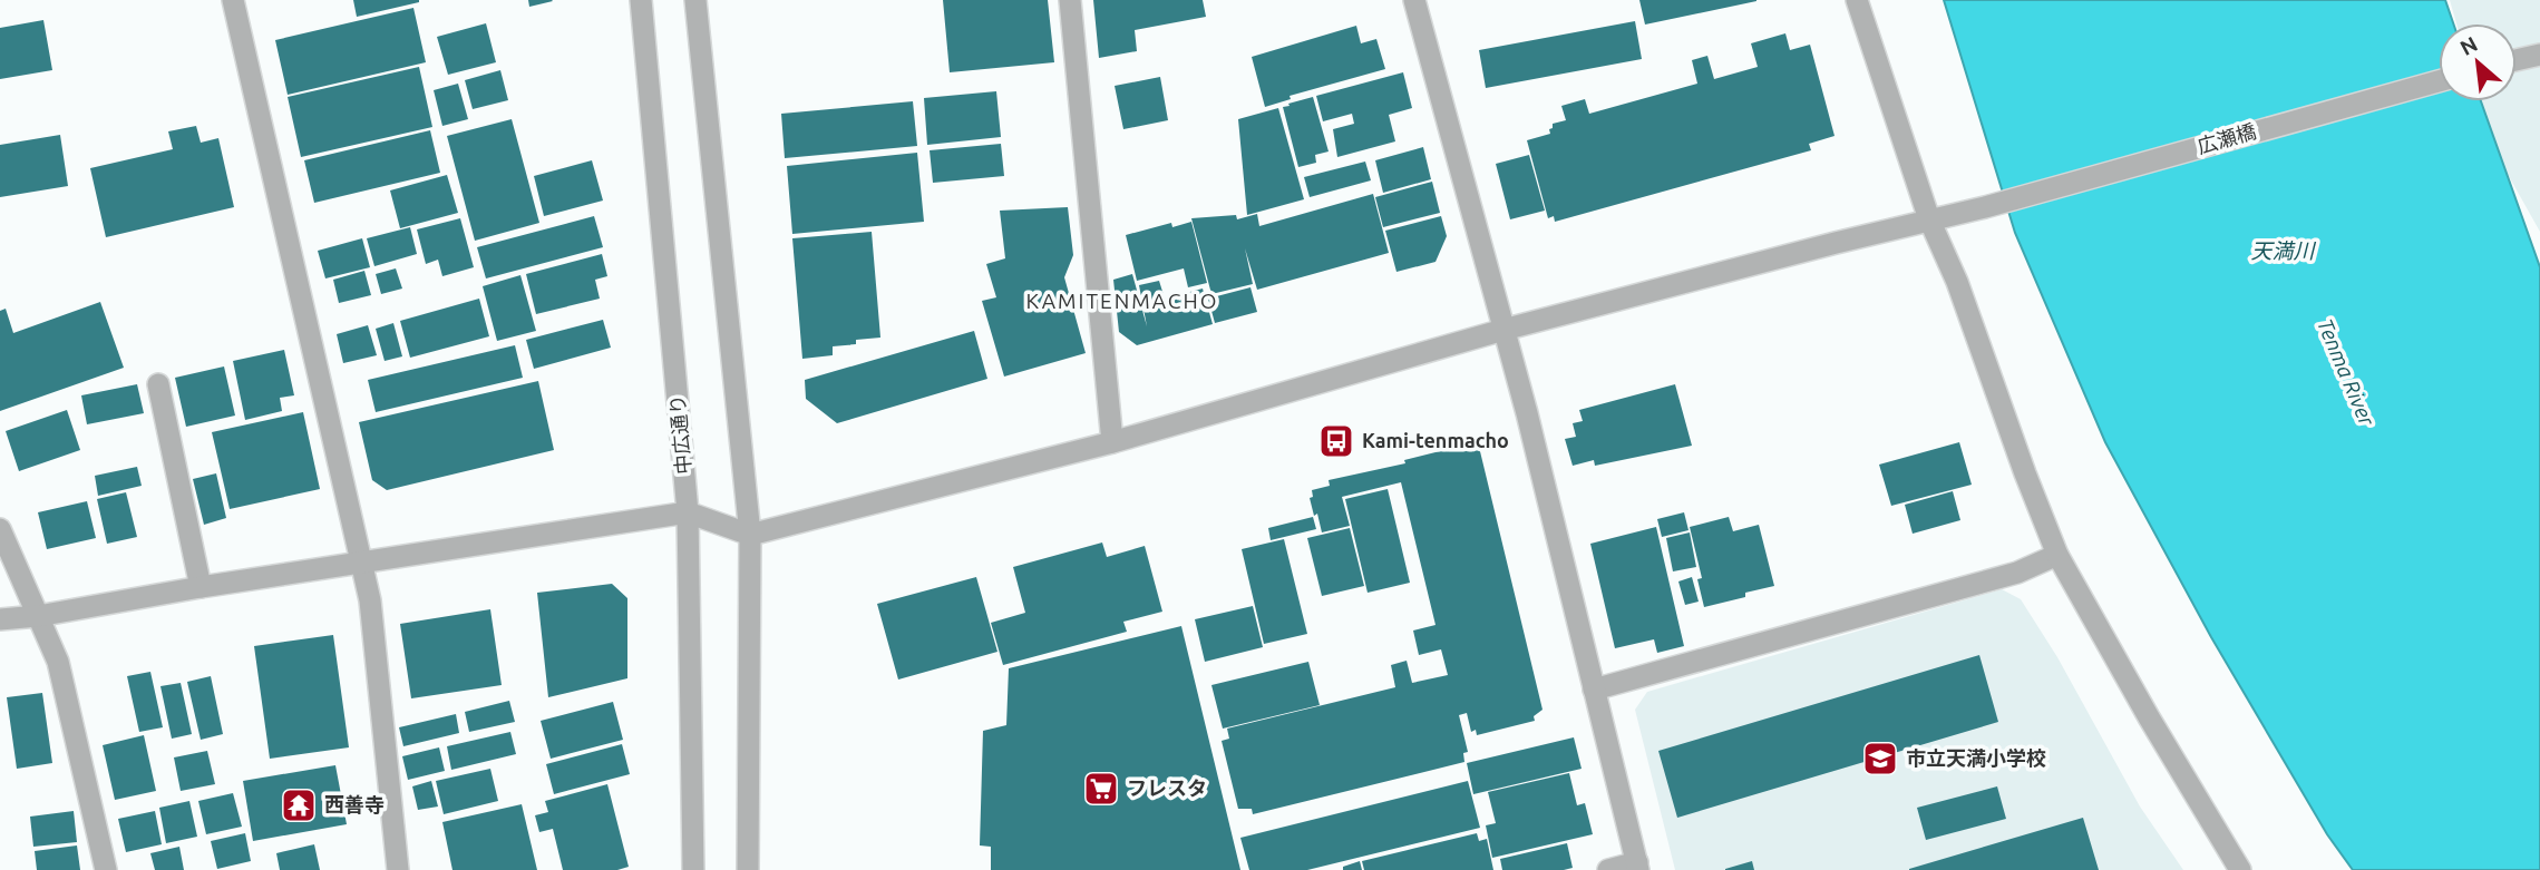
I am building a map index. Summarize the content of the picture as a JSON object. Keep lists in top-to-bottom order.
{
  "streets": {
    "street": ["広瀬橋", "中広通り"]
  },
  "districts": ["KAMITENMACHO"],
  "water": ["天満川", "Tenma River"],
  "places": {
    "bus stop": ["Kami-tenmacho"],
    "school or university": ["市立天満小学校"],
    "supermarket": ["フレスタ"],
    "temple": ["西善寺"]
  },
  "north": "top left"
}
